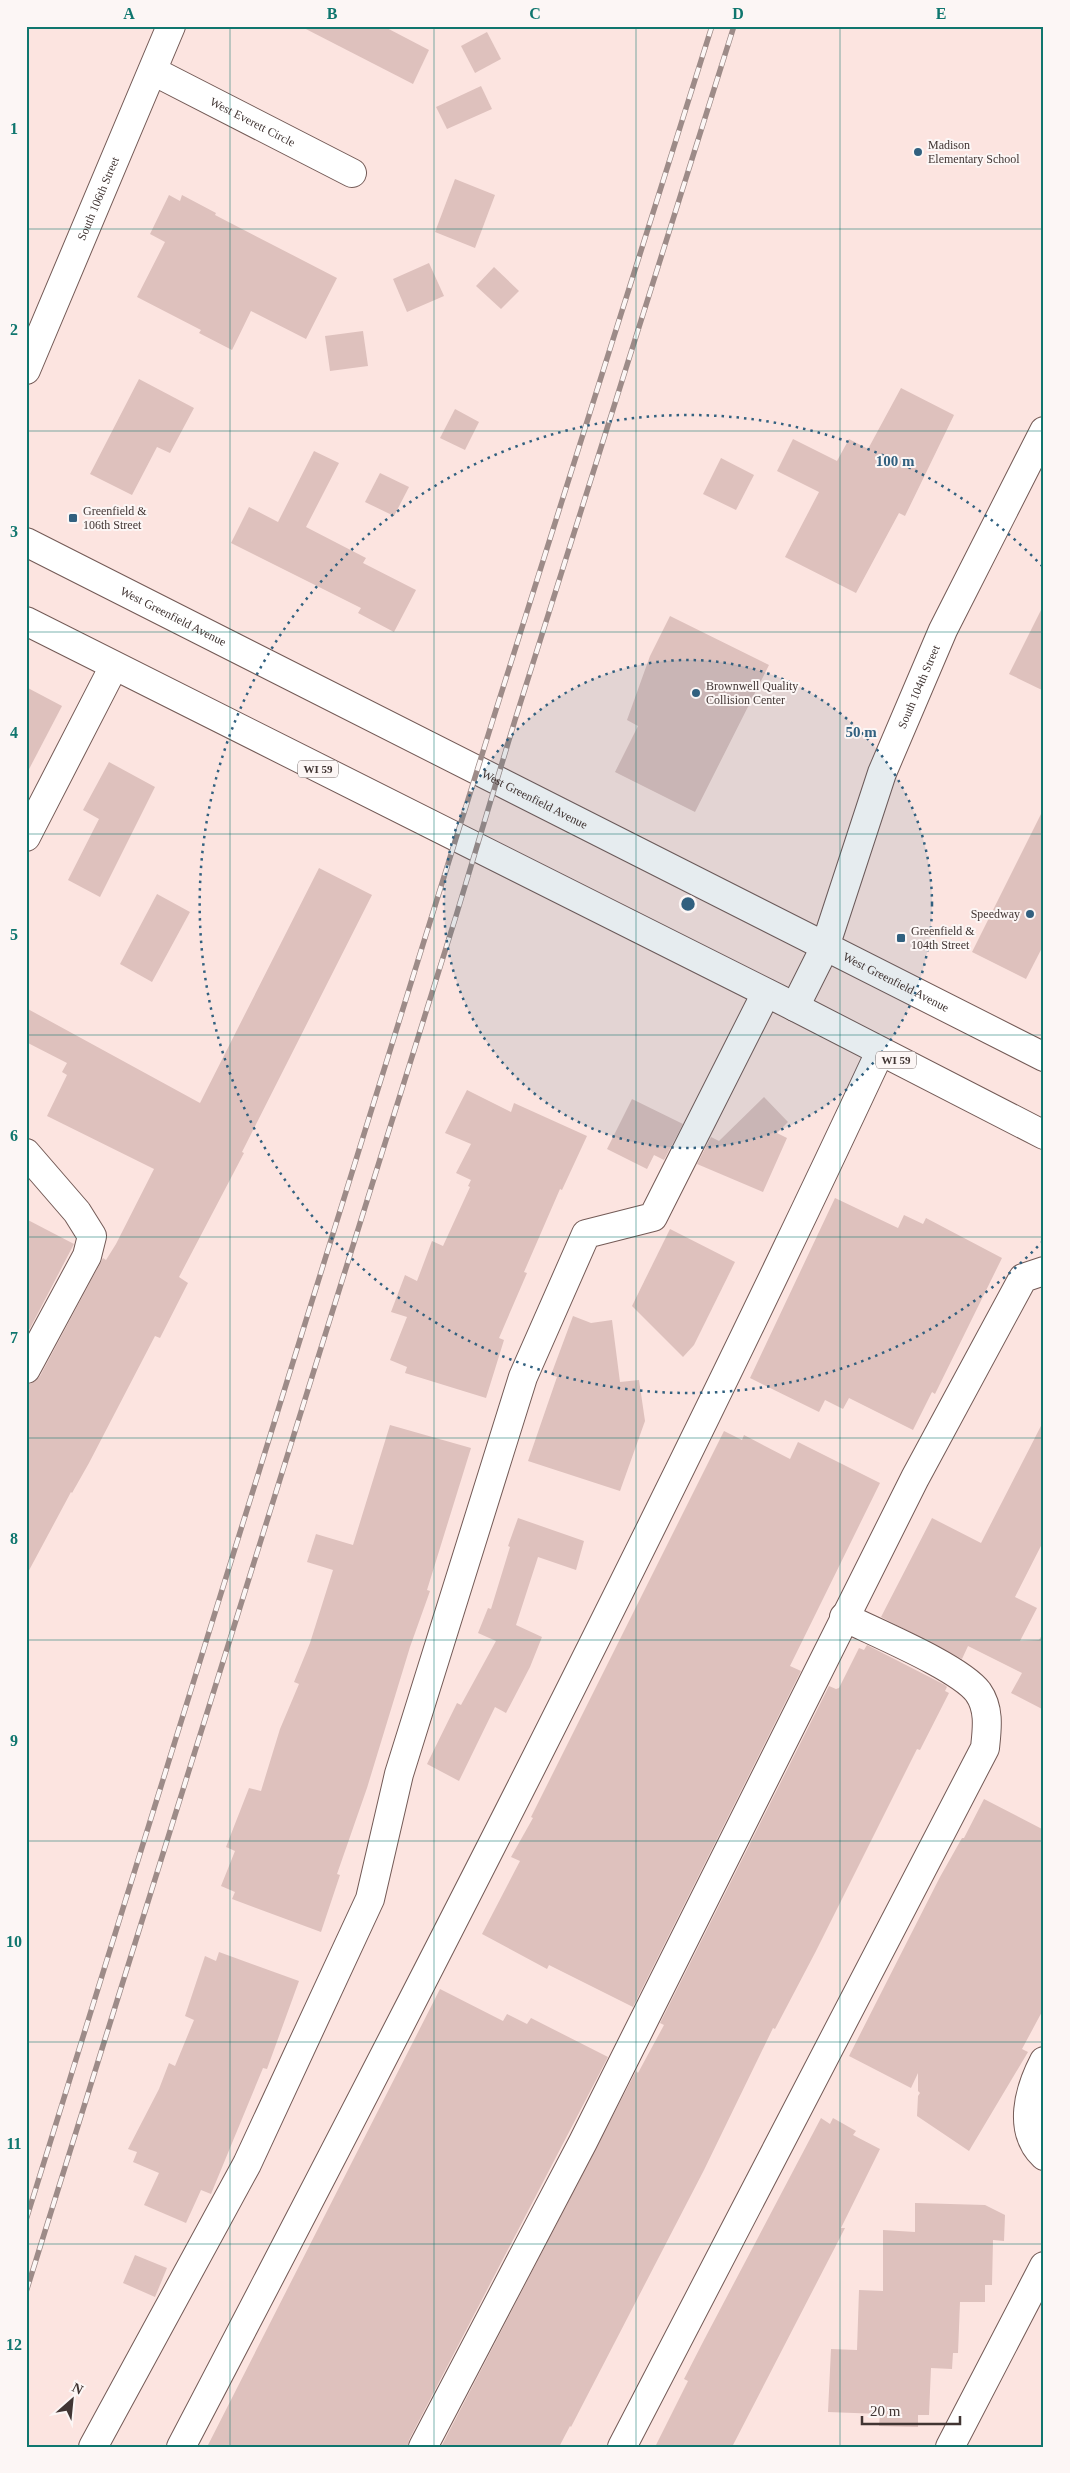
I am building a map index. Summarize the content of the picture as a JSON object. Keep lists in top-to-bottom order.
{
  "streets": {
    "street": [
      "West Everett Circle",
      "South 106th Street",
      "West Greenfield Avenue",
      "South 104th Street",
      "WI 59"
    ]
  },
  "crossings": [
    ["West Everett Circle", "South 106th Street"],
    ["West Greenfield Avenue", "South 104th Street"],
    ["South 104th Street", "WI 59"]
  ],
  "places": {
    "other": ["Madison Elementary School", "Brownwell Quality Collision Center", "Speedway"],
    "transit": ["Greenfield & 106th Street", "Greenfield & 104th Street"]
  },
  "scale_bar": "20 m",
  "north": "top right",
  "grid": {
    "columns": [
      "A",
      "B",
      "C",
      "D",
      "E"
    ],
    "rows": [
      "1",
      "2",
      "3",
      "4",
      "5",
      "6",
      "7",
      "8",
      "9",
      "10",
      "11",
      "12"
    ]
  },
  "rings": ["100 m", "50 m"]
}
